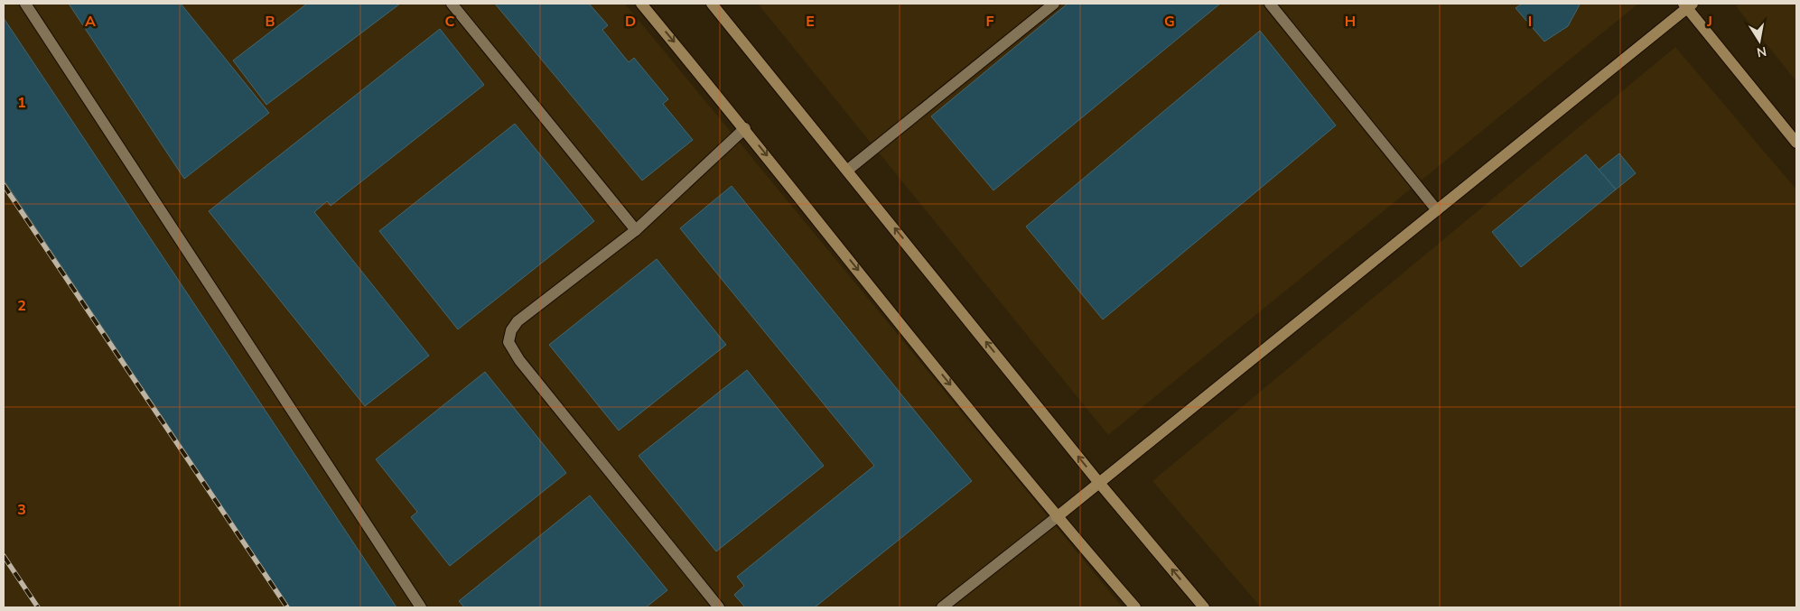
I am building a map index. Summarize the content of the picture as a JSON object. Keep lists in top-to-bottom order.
{
  "north": "bottom",
  "grid": {
    "columns": [
      "A",
      "B",
      "C",
      "D",
      "E",
      "F",
      "G",
      "H",
      "I",
      "J"
    ],
    "rows": ["1", "2", "3"]
  }
}
